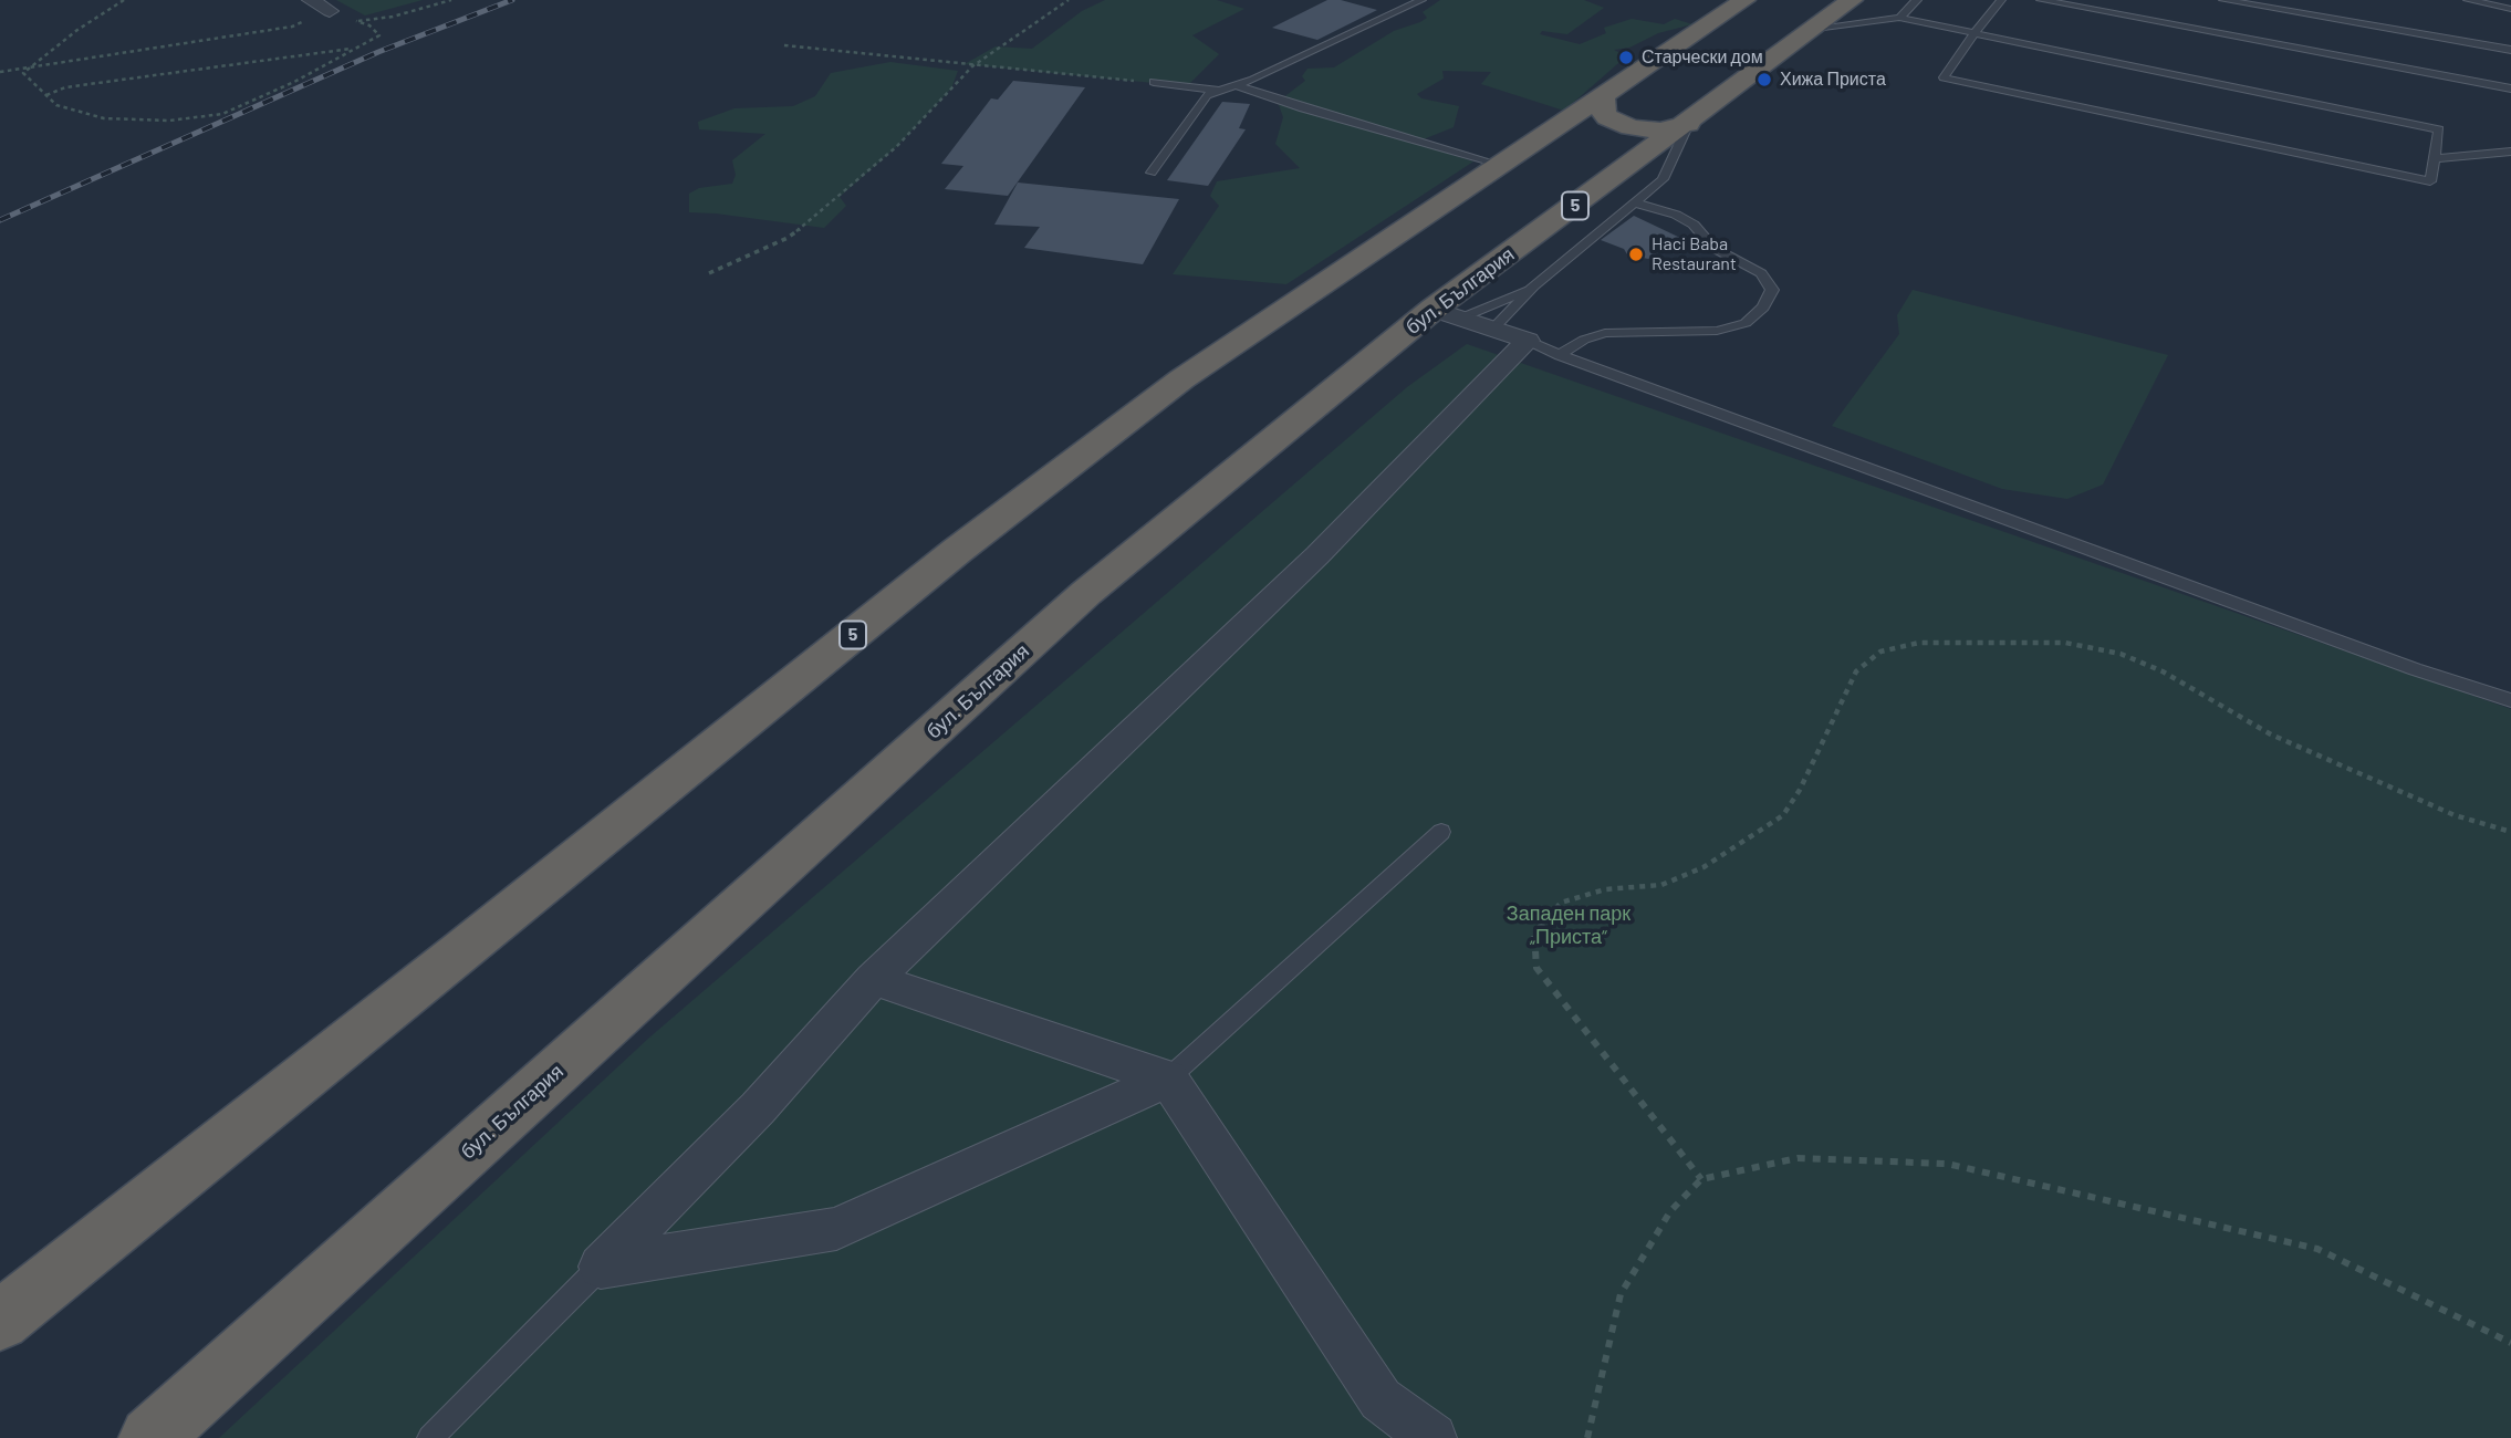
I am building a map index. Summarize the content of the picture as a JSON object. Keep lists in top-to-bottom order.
{
  "streets": {
    "highway": ["5", "бул. България"]
  },
  "parks": ["Западен парк „Приста“"],
  "places": ["Старчески дом", "Хижа Приста", "Haci Baba Restaurant"]
}
